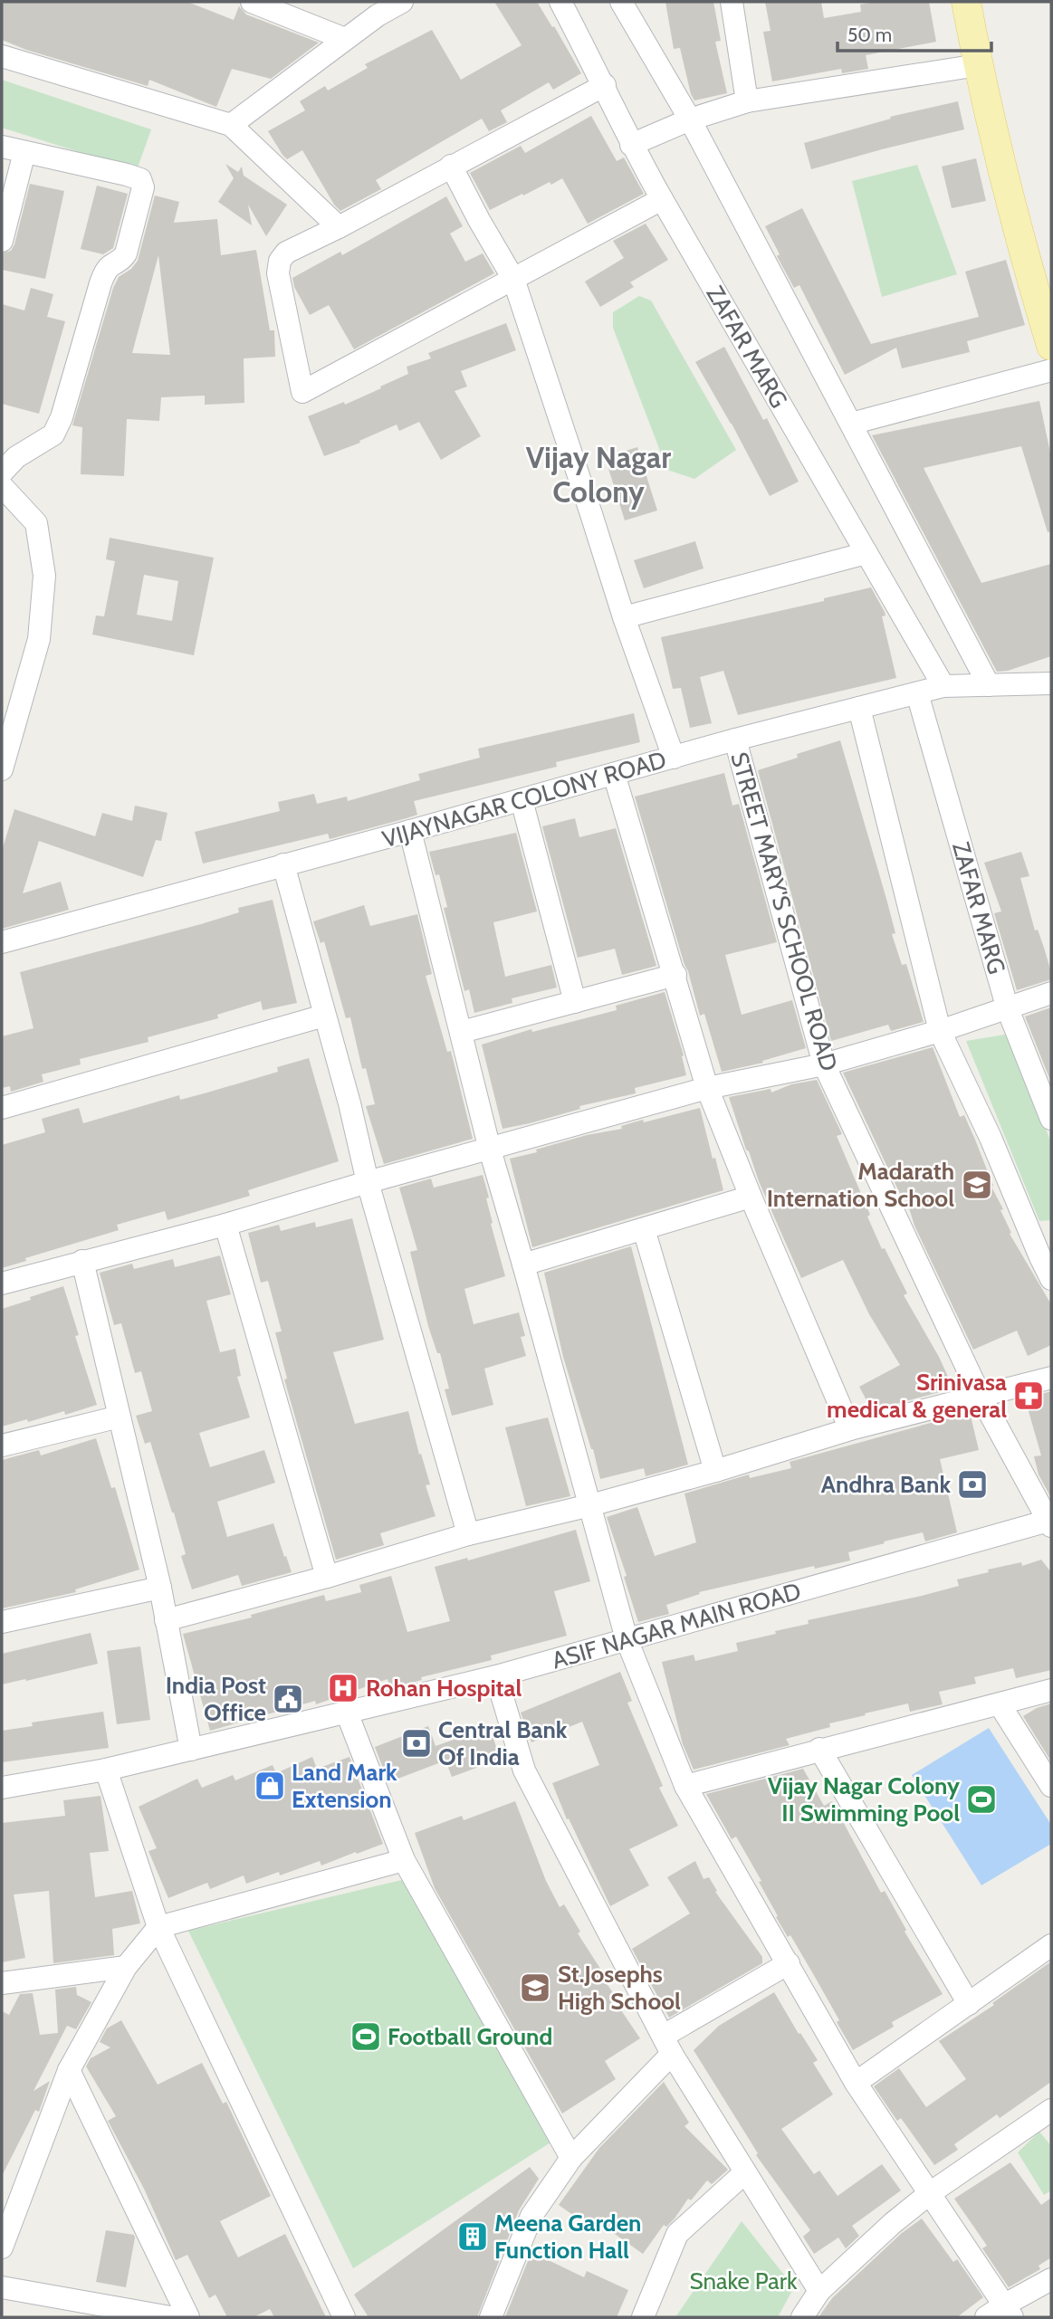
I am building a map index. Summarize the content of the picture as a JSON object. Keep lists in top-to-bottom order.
{
  "streets": {
    "street": [
      "ZAFAR MARG",
      "VIJAYNAGAR COLONY ROAD",
      "STREET MARY'S SCHOOL ROAD",
      "ASIF NAGAR MAIN ROAD"
    ]
  },
  "crossings": [
    ["ZAFAR MARG", "VIJAYNAGAR COLONY ROAD"],
    ["VIJAYNAGAR COLONY ROAD", "STREET MARY'S SCHOOL ROAD"],
    ["STREET MARY'S SCHOOL ROAD", "ASIF NAGAR MAIN ROAD"]
  ],
  "districts": ["Vijay Nagar Colony"],
  "parks": ["Snake Park"],
  "places": {
    "school or university": ["Madarath Internation School", "St.Josephs High School"],
    "pharmacy": ["Srinivasa medical & general"],
    "bank": ["Andhra Bank", "Central Bank Of India"],
    "hospital": ["Rohan Hospital"],
    "public building": ["India Post Office"],
    "shop": ["Land Mark Extension"],
    "sports": ["Vijay Nagar Colony II Swimming Pool", "Football Ground"],
    "building": ["Meena Garden Function Hall"]
  },
  "scale_bar": "50 m"
}
